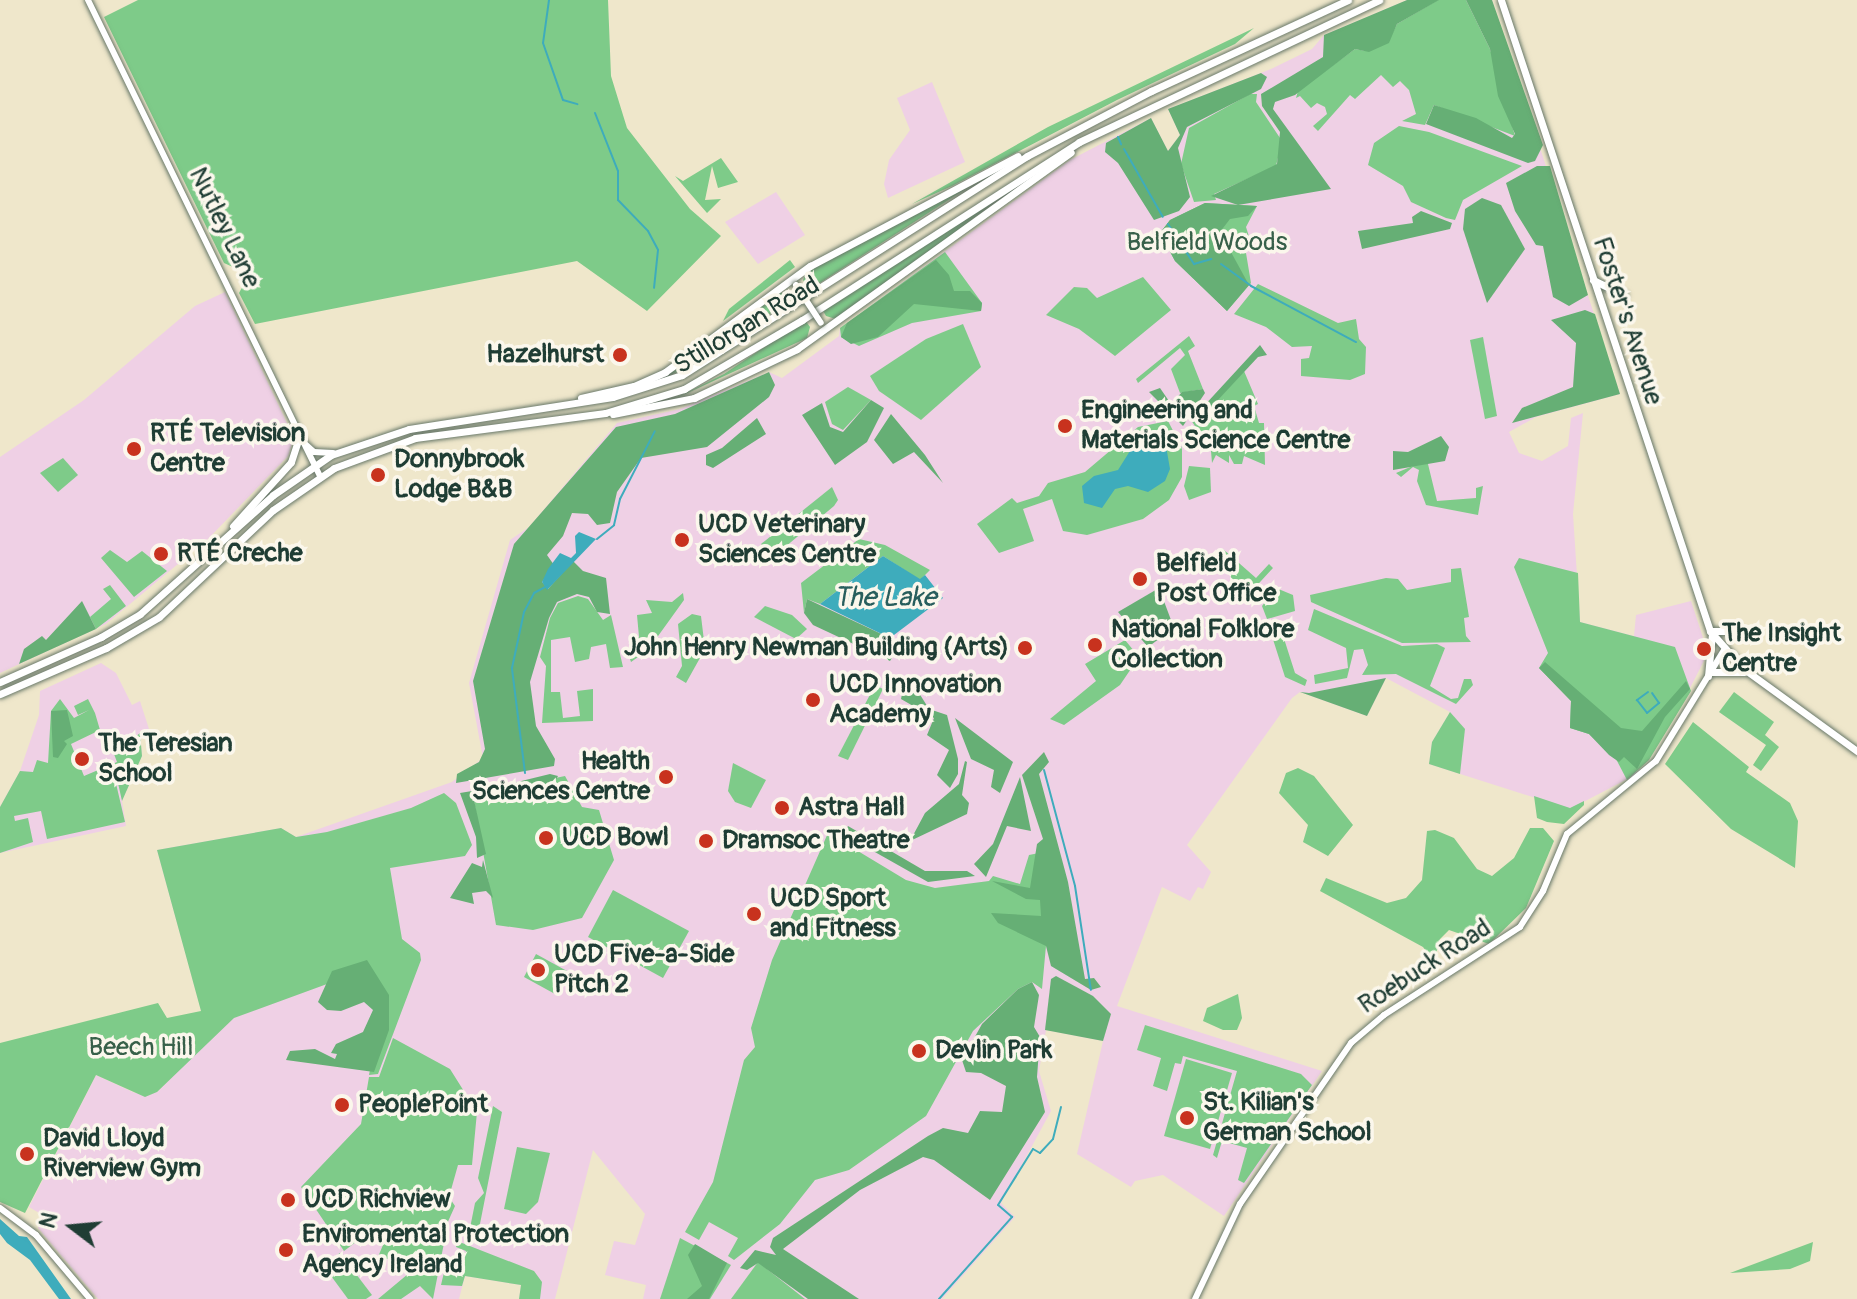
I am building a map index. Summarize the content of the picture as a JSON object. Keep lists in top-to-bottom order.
{
  "streets": {
    "main road": ["Foster's Avenue", "Stillorgan Road"],
    "street": ["Nutley Lane", "Roebuck Road"]
  },
  "crossings": [
    ["Nutley Lane", "Stillorgan Road"],
    ["Foster's Avenue", "Roebuck Road"]
  ],
  "water": ["The Lake"],
  "parks": ["Belfield Woods", "Beech Hill"],
  "places": [
    "Hazelhurst",
    "Engineering and Materials Science Centre",
    "RTÉ Television Centre",
    "Donnybrook Lodge B&B",
    "UCD Veterinary Sciences Centre",
    "RTÉ Creche",
    "Belfield Post Office",
    "National Folklore Collection",
    "John Henry Newman Building (Arts)",
    "The Insight Centre",
    "UCD Innovation Academy",
    "The Teresian School",
    "Health Sciences Centre",
    "Astra Hall",
    "UCD Bowl",
    "Dramsoc Theatre",
    "UCD Sport and Fitness",
    "UCD Five-a-Side Pitch 2",
    "Devlin Park",
    "PeoplePoint",
    "St. Kilian's German School",
    "David Lloyd Riverview Gym",
    "UCD Richview",
    "Enviromental Protection Agency Ireland"
  ],
  "north": "left"
}
